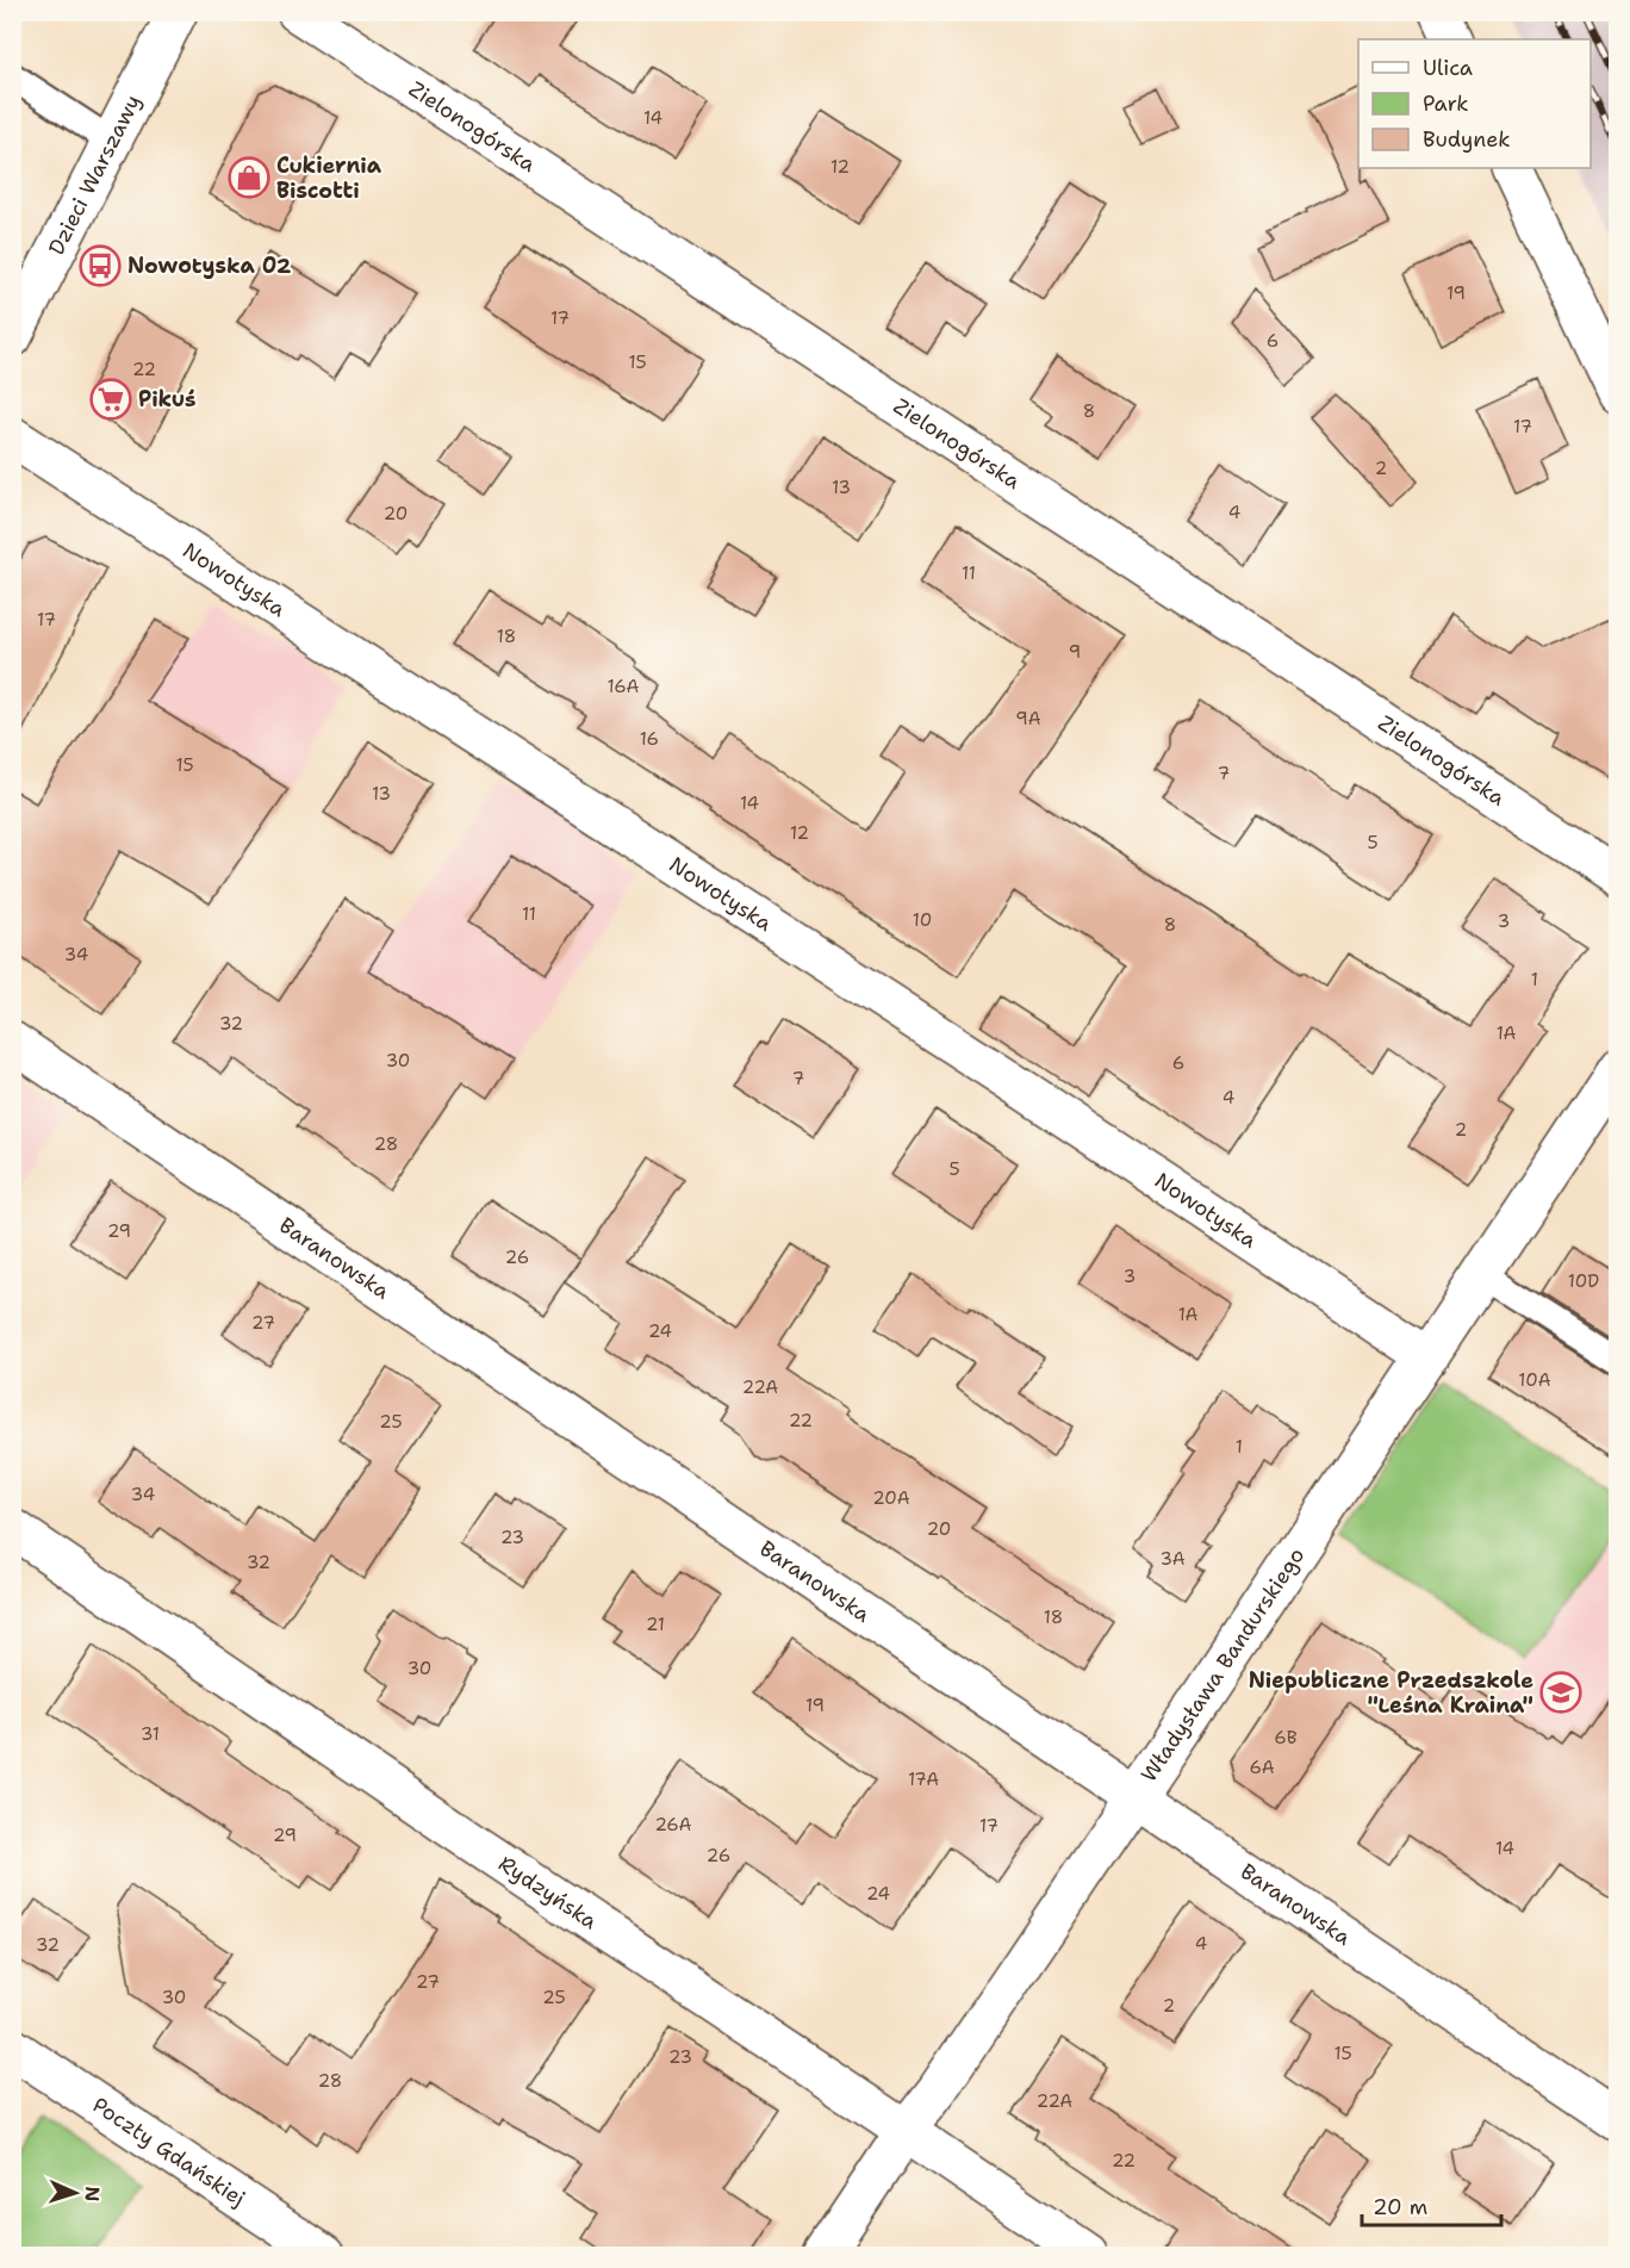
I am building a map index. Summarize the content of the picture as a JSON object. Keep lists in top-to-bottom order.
{
  "streets": {
    "street": [
      "Zielonogórska",
      "Dzieci Warszawy",
      "Nowotyska",
      "Baranowska",
      "Władysława Bandurskiego",
      "Rydzyńska",
      "Poczty Gdańskiej"
    ]
  },
  "crossings": [
    ["Nowotyska", "Władysława Bandurskiego"],
    ["Baranowska", "Władysława Bandurskiego"],
    ["Władysława Bandurskiego", "Rydzyńska"]
  ],
  "places": {
    "shop": ["Cukiernia Biscotti"],
    "bus stop": ["Nowotyska 02"],
    "supermarket": ["Pikuś"],
    "school or university": ["Niepubliczne Przedszkole \"Leśna Kraina\""]
  },
  "house_numbers": [
    "14",
    "12",
    "19",
    "17",
    "6",
    "15",
    "22",
    "8",
    "17",
    "2",
    "13",
    "4",
    "20",
    "11",
    "17",
    "18",
    "9",
    "16A",
    "9A",
    "16",
    "15",
    "7",
    "13",
    "14",
    "12",
    "5",
    "11",
    "10",
    "3",
    "8",
    "34",
    "1",
    "32",
    "1A",
    "30",
    "6",
    "7",
    "4",
    "2",
    "28",
    "5",
    "29",
    "26",
    "3",
    "10D",
    "1A",
    "27",
    "24",
    "10A",
    "22A",
    "22",
    "25",
    "1",
    "34",
    "20A",
    "20",
    "23",
    "3A",
    "32",
    "18",
    "21",
    "30",
    "19",
    "31",
    "6B",
    "6A",
    "17A",
    "26A",
    "17",
    "29",
    "14",
    "26",
    "24",
    "4",
    "32",
    "27",
    "30",
    "25",
    "2",
    "15",
    "23",
    "28",
    "22A",
    "22"
  ],
  "legend": ["Ulica", "Park", "Budynek"],
  "scale_bar": "20 m",
  "north": "right"
}
